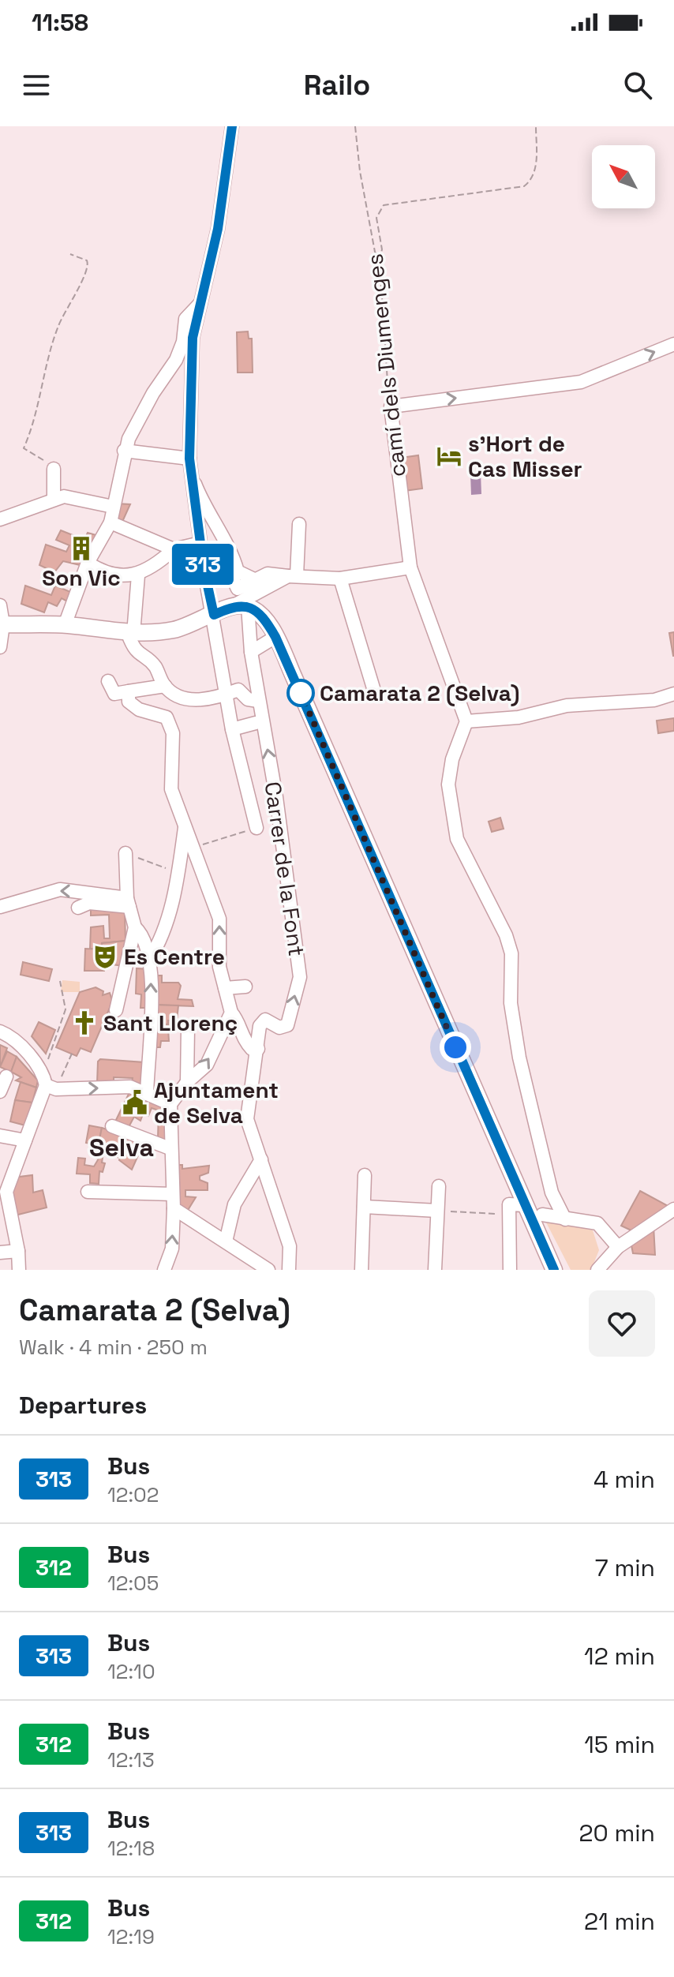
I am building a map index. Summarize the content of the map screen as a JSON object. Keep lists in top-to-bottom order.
{
  "streets": {
    "street": ["camí dels Diumenges", "Carrer de la Font"]
  },
  "districts": ["Selva"],
  "places": {
    "hotel": ["s’Hort de Cas Misser"],
    "building": ["Son Vic"],
    "other": ["Camarata 2 (Selva)"],
    "theatre": ["Es Centre"],
    "church": ["Sant Llorenç"],
    "public building": ["Ajuntament de Selva"]
  },
  "lines": ["bus line 313"],
  "north": "top left",
  "page": {
    "status": "11:58",
    "header": "Railo",
    "on_map": "313",
    "heading": [
      ["Camarata 2 (Selva)", "Walk · 4 min · 250 m"],
      "Departures"
    ],
    "list": [
      {
        "mark": "313",
        "name": "Bus",
        "note": "12:02",
        "value": "4 min"
      },
      {
        "mark": "312",
        "name": "Bus",
        "note": "12:05",
        "value": "7 min"
      },
      {
        "mark": "313",
        "name": "Bus",
        "note": "12:10",
        "value": "12 min"
      },
      {
        "mark": "312",
        "name": "Bus",
        "note": "12:13",
        "value": "15 min"
      },
      {
        "mark": "313",
        "name": "Bus",
        "note": "12:18",
        "value": "20 min"
      },
      {
        "mark": "312",
        "name": "Bus",
        "note": "12:19",
        "value": "21 min"
      }
    ]
  }
}
